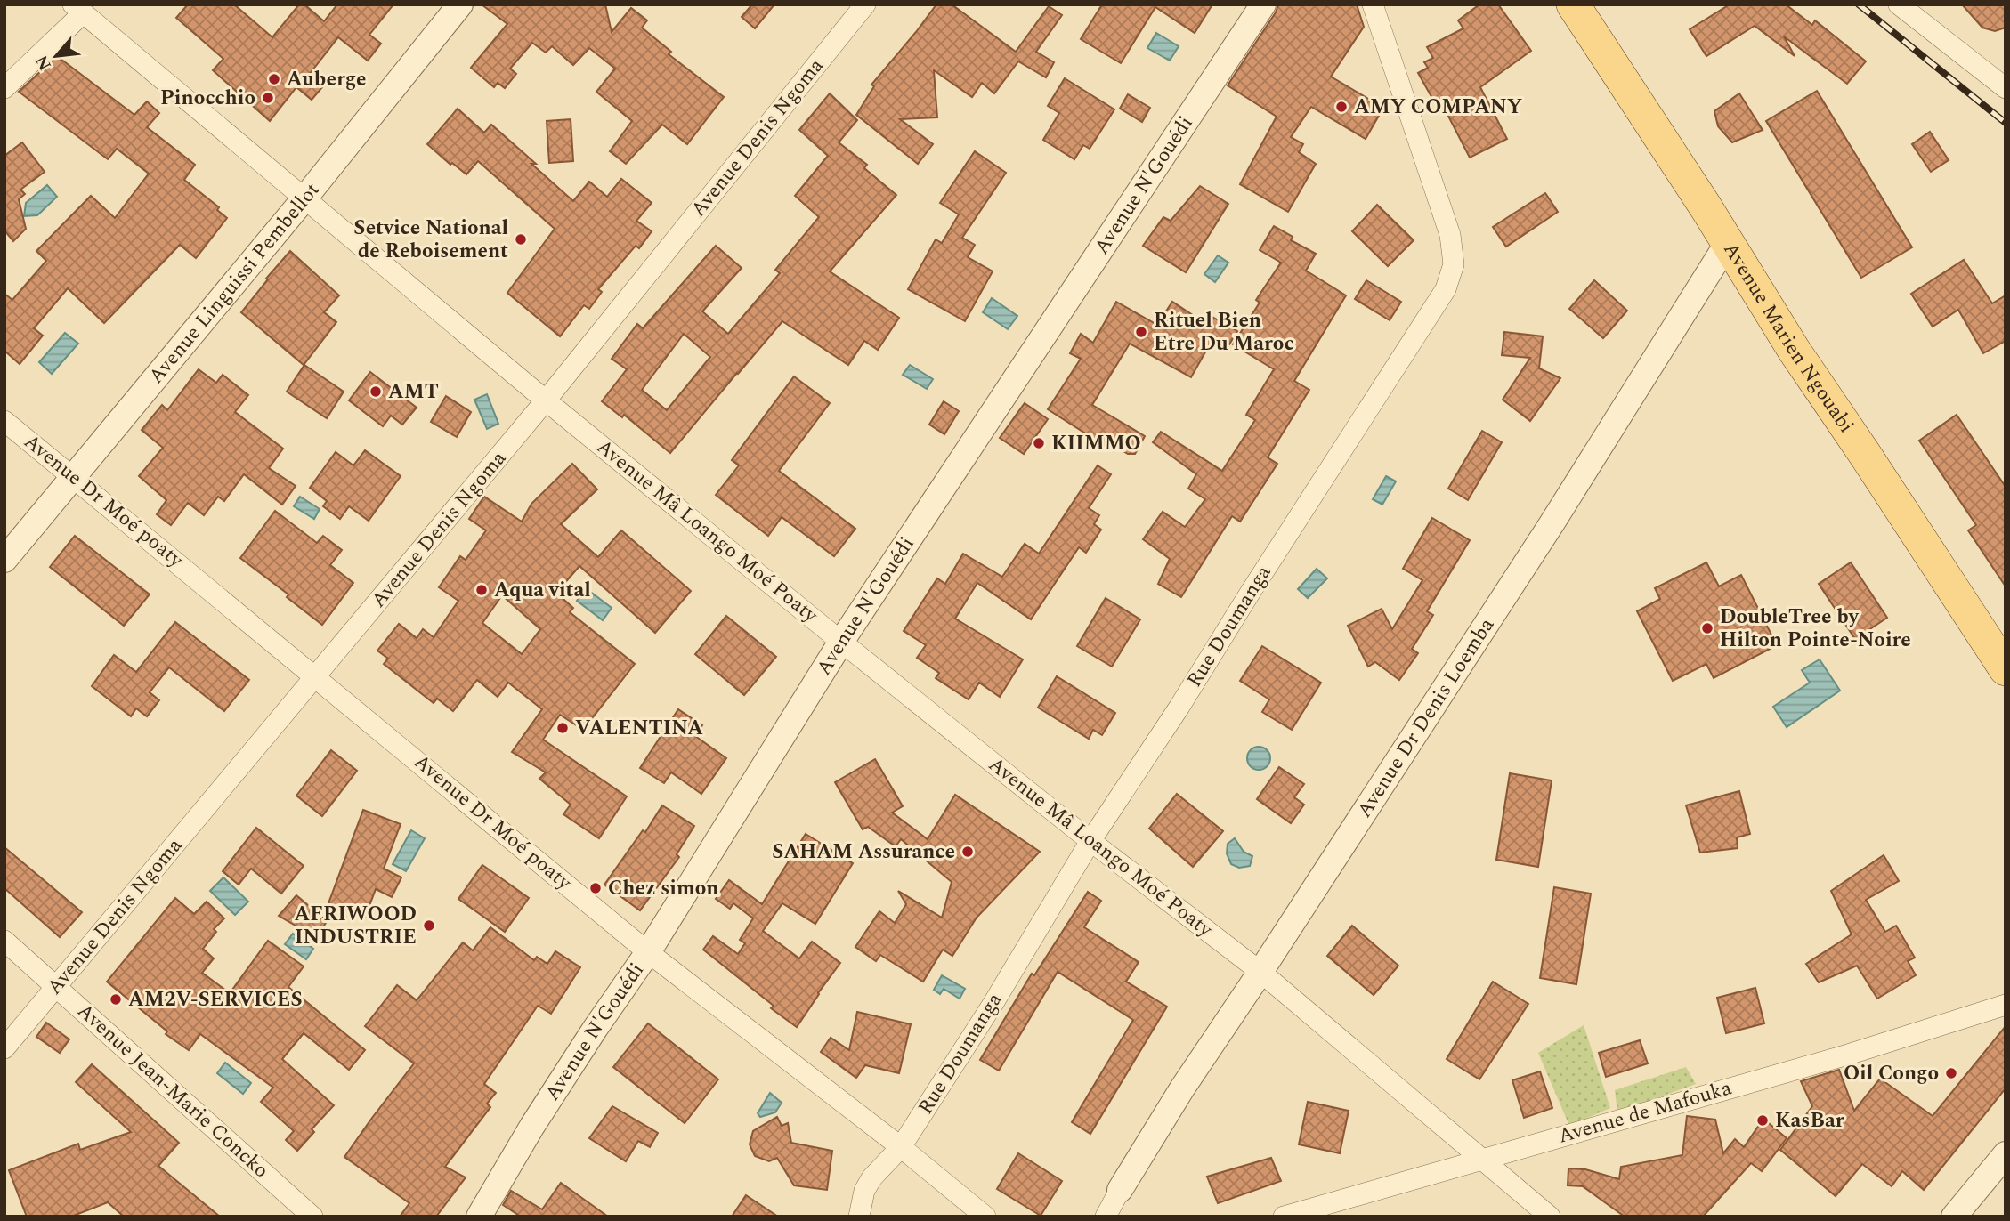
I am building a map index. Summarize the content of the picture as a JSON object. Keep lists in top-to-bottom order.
{
  "streets": {
    "main road": ["Avenue Marien Ngouabi"],
    "street": [
      "Avenue Denis Ngoma",
      "Avenue N'Gouédi",
      "Avenue Linguissi Pembellot",
      "Avenue Dr Moé poaty",
      "Avenue Mâ Loango Moé Poaty",
      "Rue Doumanga",
      "Avenue Dr Denis Loemba",
      "Avenue Jean-Marie Concko",
      "Avenue de Mafouka"
    ]
  },
  "crossings": [
    ["Avenue Denis Ngoma", "Avenue Dr Moé poaty"],
    ["Avenue Denis Ngoma", "Avenue Mâ Loango Moé Poaty"],
    ["Avenue Denis Ngoma", "Avenue Jean-Marie Concko"],
    ["Avenue N'Gouédi", "Avenue Dr Moé poaty"],
    ["Avenue N'Gouédi", "Avenue Mâ Loango Moé Poaty"],
    ["Avenue Linguissi Pembellot", "Avenue Dr Moé poaty"],
    ["Avenue Linguissi Pembellot", "Avenue Mâ Loango Moé Poaty"],
    ["Avenue Marien Ngouabi", "Avenue Dr Denis Loemba"],
    ["Avenue Dr Moé poaty", "Rue Doumanga"],
    ["Avenue Mâ Loango Moé Poaty", "Rue Doumanga"],
    ["Avenue Mâ Loango Moé Poaty", "Avenue Dr Denis Loemba"],
    ["Avenue Mâ Loango Moé Poaty", "Avenue de Mafouka"]
  ],
  "places": [
    "Auberge",
    "Pinocchio",
    "AMY COMPANY",
    "Setvice National de Reboisement",
    "Rituel Bien Etre Du Maroc",
    "AMT",
    "KIIMMO",
    "Aqua vital",
    "DoubleTree by Hilton Pointe-Noire",
    "VALENTINA",
    "SAHAM Assurance",
    "Chez simon",
    "AFRIWOOD INDUSTRIE",
    "AM2V-SERVICES",
    "Oil Congo",
    "KasBar"
  ],
  "north": "bottom left"
}
